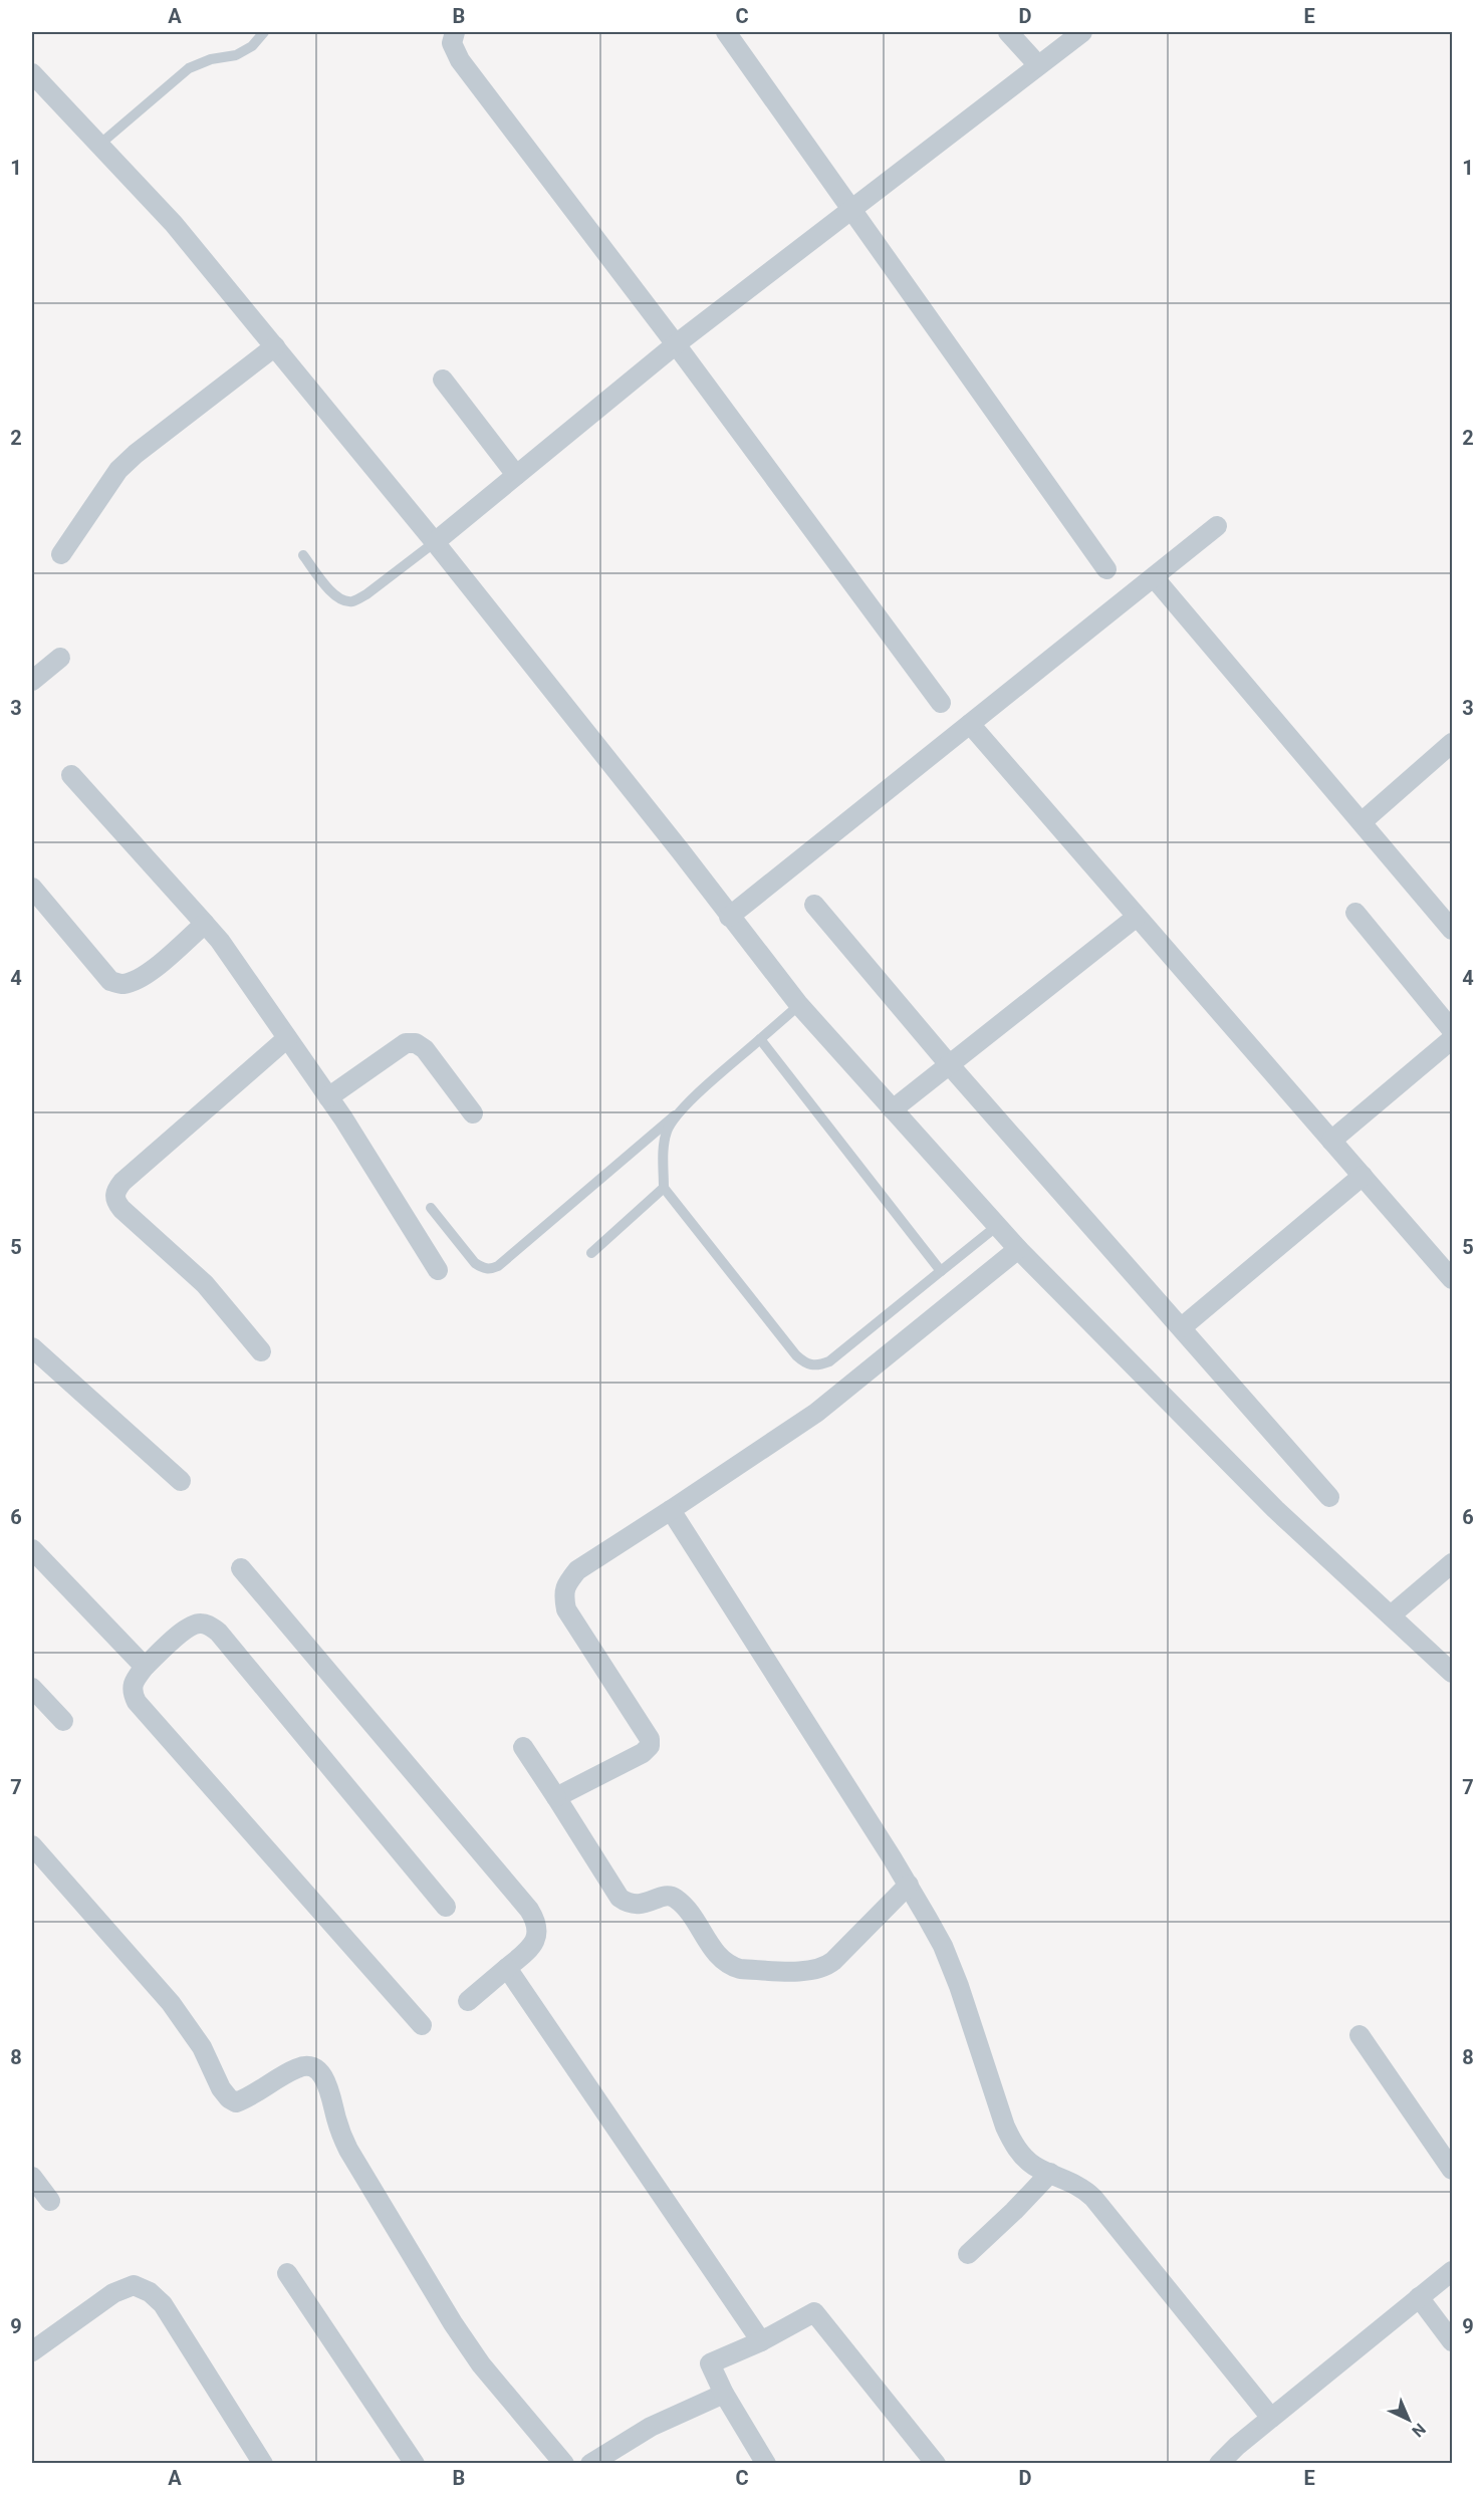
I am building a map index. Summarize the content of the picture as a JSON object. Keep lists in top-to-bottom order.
{
  "north": "bottom right",
  "grid": {
    "columns": [
      "A",
      "B",
      "C",
      "D",
      "E"
    ],
    "rows": [
      "1",
      "2",
      "3",
      "4",
      "5",
      "6",
      "7",
      "8",
      "9"
    ]
  }
}
